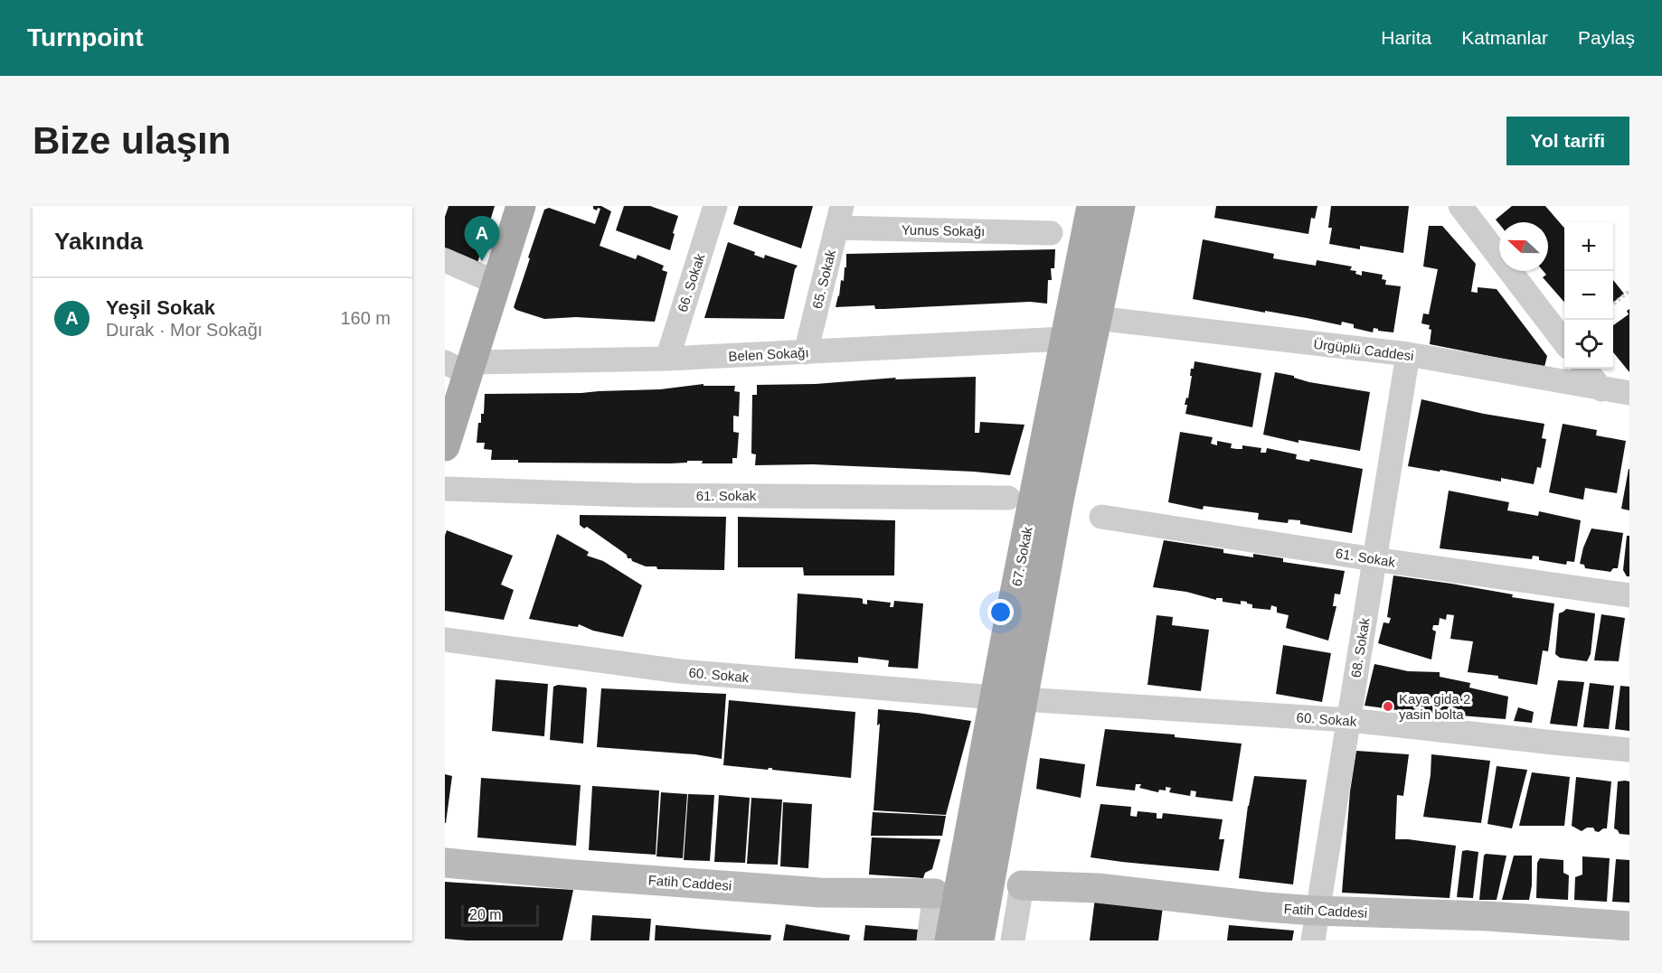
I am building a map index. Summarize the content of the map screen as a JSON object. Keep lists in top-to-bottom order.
{
  "streets": {
    "main road": ["67. Sokak"],
    "street": [
      "Yunus Sokağı",
      "65. Sokak",
      "66. Sokak",
      "Ürgüplü Caddesi",
      "Belen Sokağı",
      "61. Sokak",
      "68. Sokak",
      "60. Sokak",
      "Fatih Caddesi"
    ]
  },
  "crossings": [
    ["Yunus Sokağı", "65. Sokak"],
    ["65. Sokak", "Belen Sokağı"],
    ["66. Sokak", "Belen Sokağı"],
    ["Ürgüplü Caddesi", "67. Sokak"],
    ["Ürgüplü Caddesi", "68. Sokak"],
    ["Belen Sokağı", "67. Sokak"],
    ["61. Sokak", "68. Sokak"],
    ["67. Sokak", "60. Sokak"],
    ["68. Sokak", "60. Sokak"],
    ["68. Sokak", "Fatih Caddesi"]
  ],
  "places": ["Kaya gida 2 yasin bolta"],
  "scale_bar": "20 m",
  "north": "left",
  "page": {
    "header": "Turnpoint",
    "nav": ["Harita", "Katmanlar", "Paylaş"],
    "buttons": "Yol tarifi",
    "title": "Bize ulaşın",
    "heading": "Yakında",
    "pins": "A",
    "map_buttons": ["+", "−"],
    "list": [
      {
        "mark": "A",
        "name": "Yeşil Sokak",
        "note": "Durak · Mor Sokağı",
        "value": "160 m"
      }
    ],
    "scale": "20 m"
  }
}
